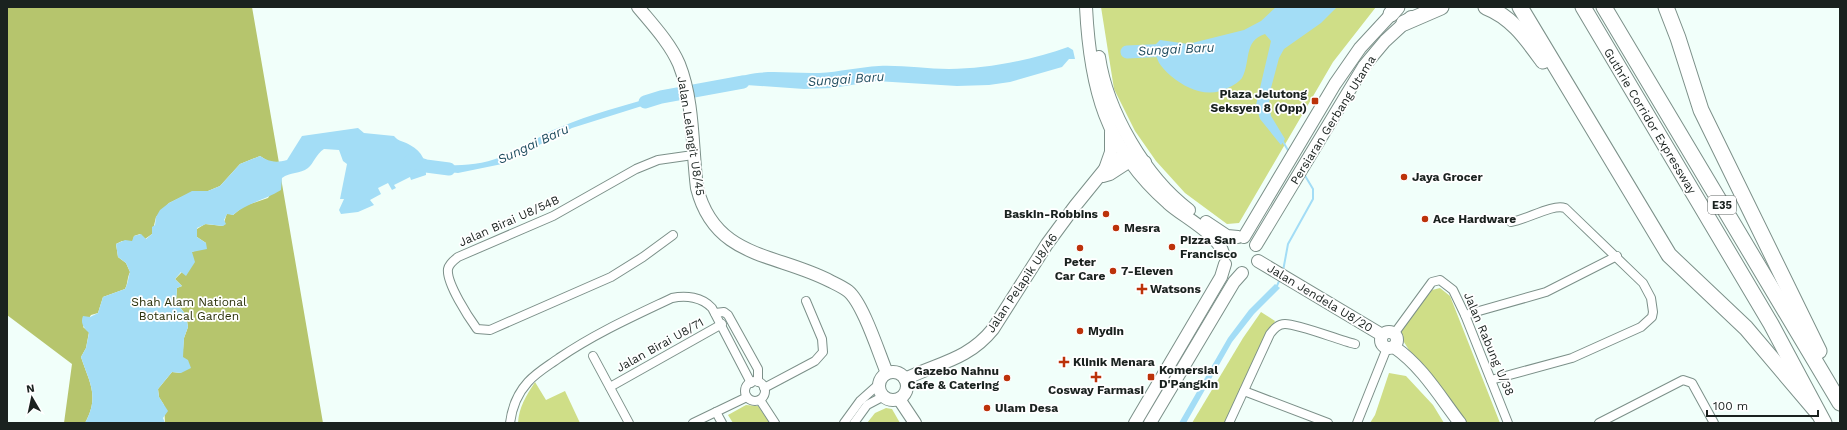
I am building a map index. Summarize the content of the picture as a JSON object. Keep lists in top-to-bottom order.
{
  "streets": {
    "highway": ["Guthrie Corridor Expressway", "E35"],
    "street": [
      "Persiaran Gerbang Utama",
      "Jalan Lelangit U8/45",
      "Jalan Birai U8/54B",
      "Jalan Pelapik U8/46",
      "Jalan Jendela U8/20",
      "Jalan Rabung U/38",
      "Jalan Birai U8/71"
    ]
  },
  "crossings": [
    ["Persiaran Gerbang Utama", "Jalan Jendela U8/20"],
    ["Jalan Lelangit U8/45", "Jalan Birai U8/54B"],
    ["Jalan Lelangit U8/45", "Jalan Pelapik U8/46"],
    ["Jalan Jendela U8/20", "Jalan Rabung U/38"]
  ],
  "water": ["Sungai Baru"],
  "parks": ["Shah Alam National Botanical Garden"],
  "places": {
    "transit": ["Plaza Jelutong Seksyen 8 (Opp)", "Komersial D'Pangkin"],
    "other": [
      "Jaya Grocer",
      "Baskin-Robbins",
      "Ace Hardware",
      "Mesra",
      "Pizza San Francisco",
      "Peter Car Care",
      "7-Eleven",
      "Mydin",
      "Gazebo Nahnu Cafe & Catering",
      "Ulam Desa"
    ],
    "health": ["Watsons", "Klinik Menara", "Cosway Farmasi"]
  },
  "scale_bar": "100 m",
  "north": "top"
}
